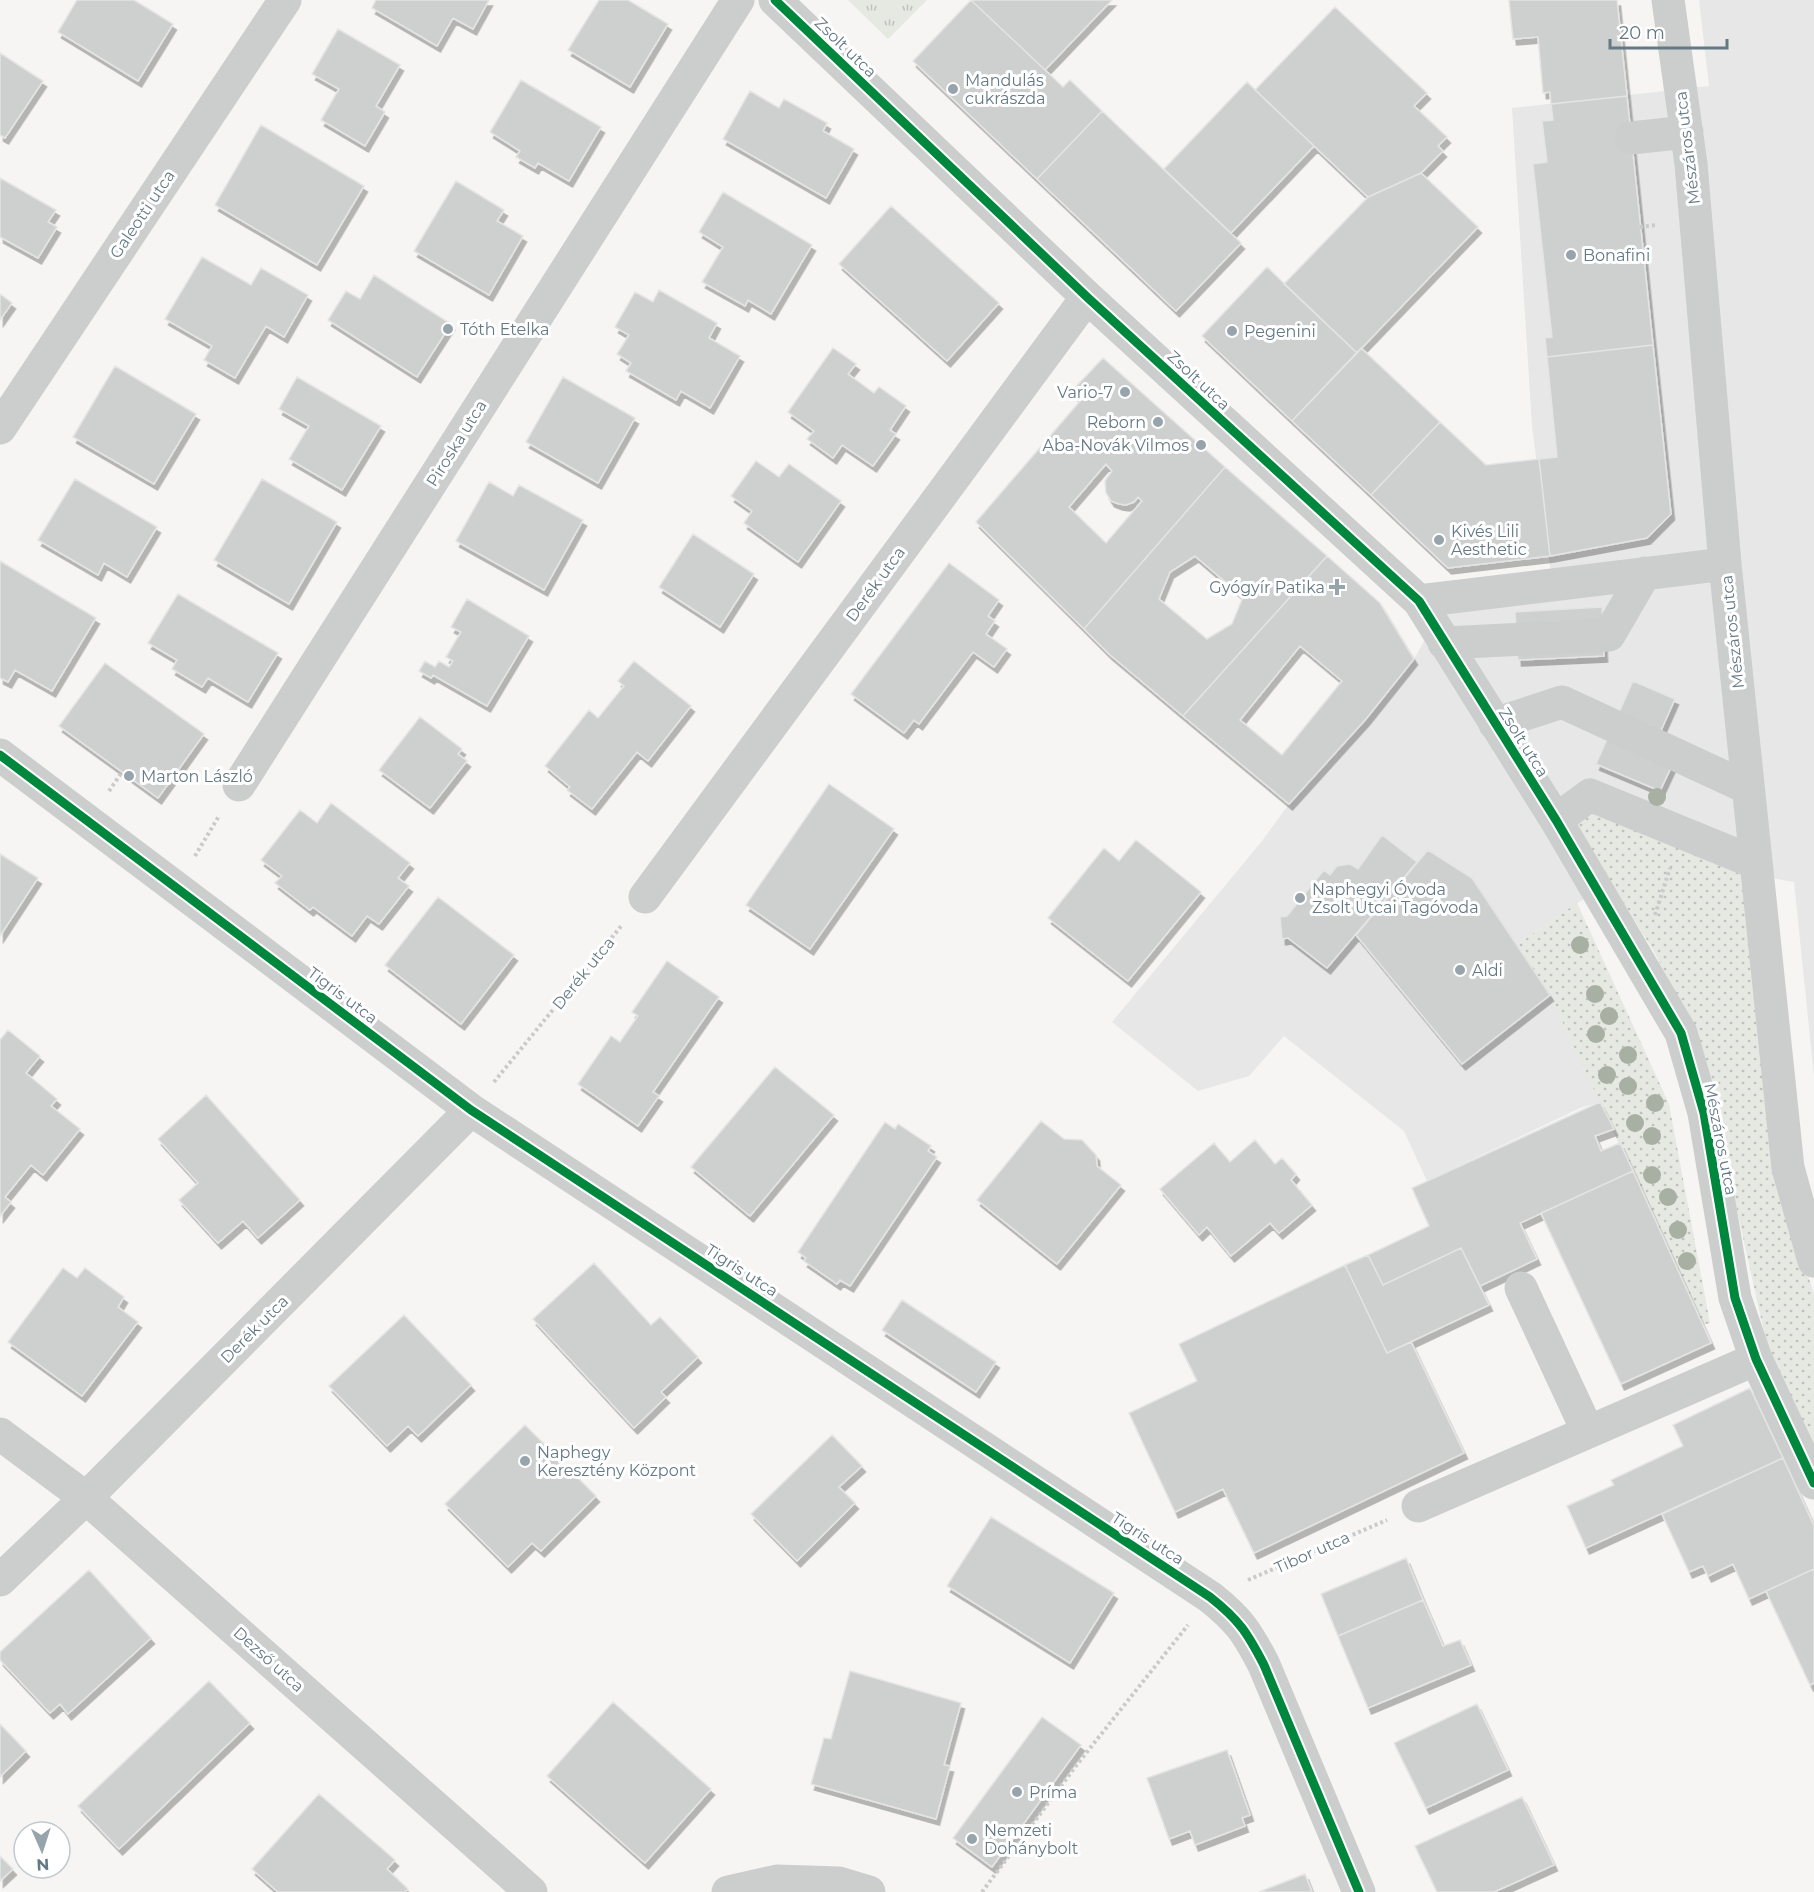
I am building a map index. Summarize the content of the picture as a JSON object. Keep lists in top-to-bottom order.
{
  "streets": {
    "street": [
      "Zsolt utca",
      "Mészáros utca",
      "Galeotti utca",
      "Piroska utca",
      "Derék utca",
      "Tigris utca",
      "Dezső utca"
    ],
    "path": ["Tibor utca"]
  },
  "crossings": [
    ["Zsolt utca", "Mészáros utca"],
    ["Zsolt utca", "Derék utca"],
    ["Derék utca", "Tigris utca"],
    ["Derék utca", "Dezső utca"],
    ["Tigris utca", "Tibor utca"]
  ],
  "places": {
    "other": [
      "Mandulás cukrászda",
      "Bonafini",
      "Tóth Etelka",
      "Pegenini",
      "Vario-7",
      "Reborn",
      "Aba-Novák Vilmos",
      "Kivés Lili Aesthetic",
      "Marton László",
      "Naphegyi Óvoda Zsolt Utcai Tagóvoda",
      "Aldi",
      "Naphegy Keresztény Központ",
      "Príma",
      "Nemzeti Dohánybolt"
    ],
    "health": ["Gyógyír Patika"]
  },
  "scale_bar": "20 m",
  "north": "bottom"
}
